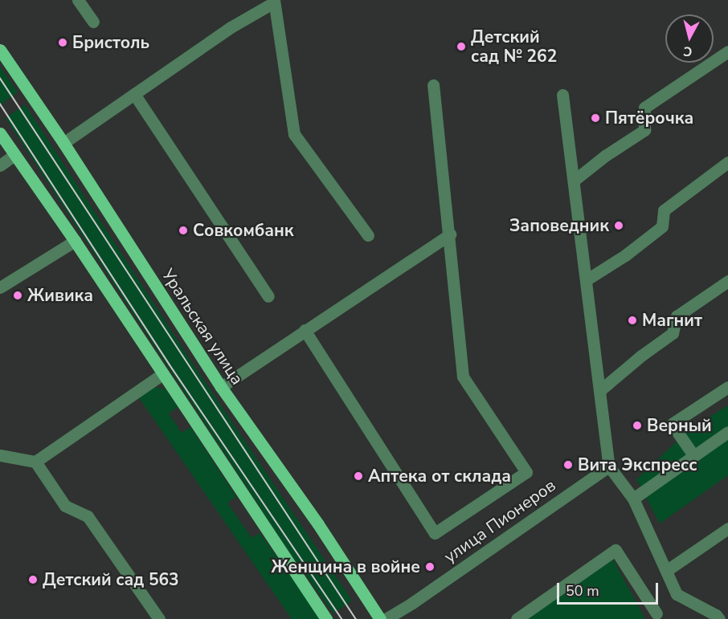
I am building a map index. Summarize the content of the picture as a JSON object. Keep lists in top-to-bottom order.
{
  "streets": {
    "main road": ["Уральская улица"],
    "street": ["улица Пионеров"]
  },
  "places": [
    "Бристоль",
    "Детский сад № 262",
    "Пятёрочка",
    "Заповедник",
    "Совкомбанк",
    "Живика",
    "Магнит",
    "Верный",
    "Вита Экспресс",
    "Аптека от склада",
    "Женщина в войне",
    "Детский сад 563"
  ],
  "scale_bar": "50 m",
  "north": "bottom"
}
